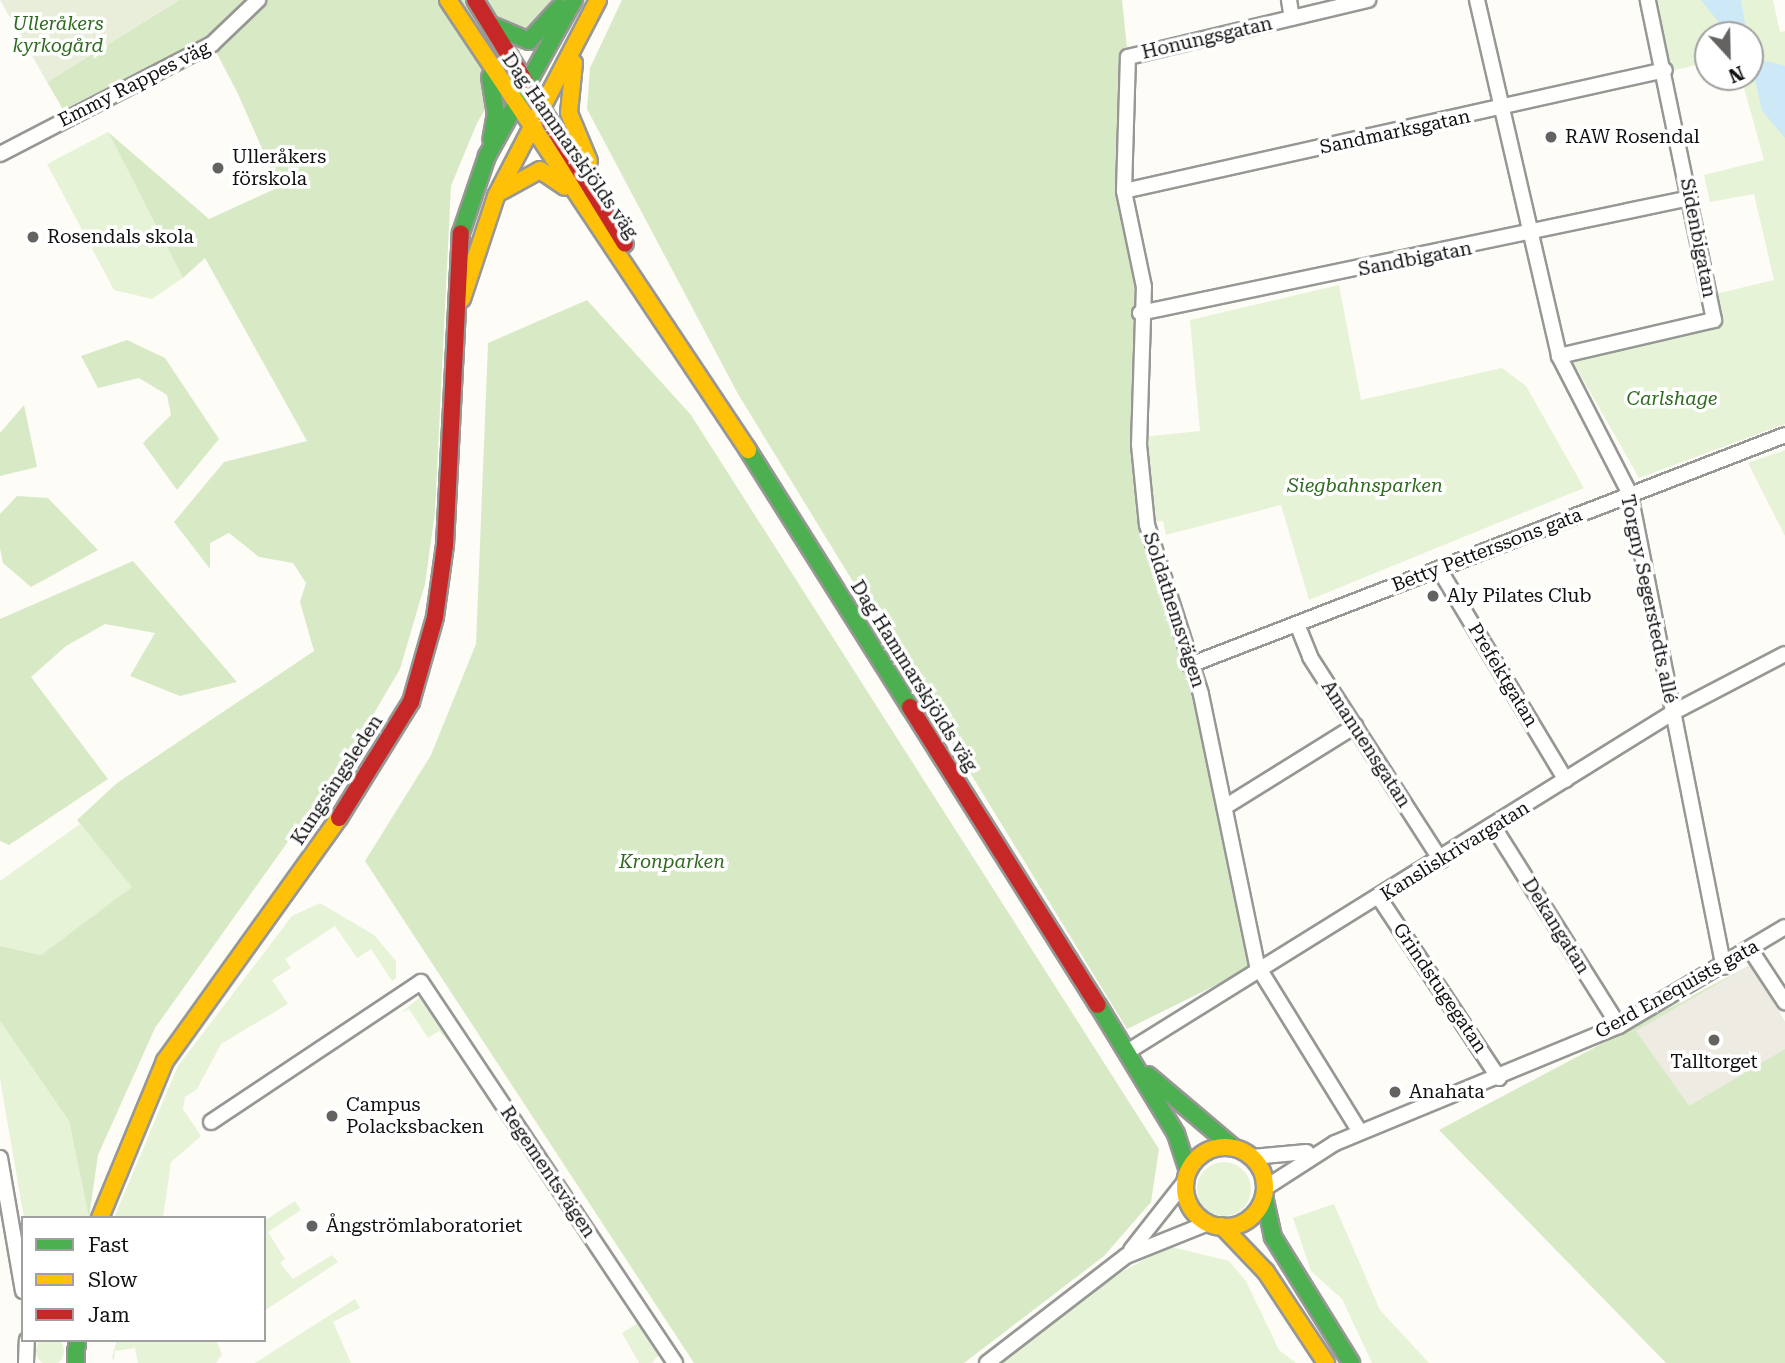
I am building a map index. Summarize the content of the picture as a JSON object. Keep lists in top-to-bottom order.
{
  "streets": {
    "main road": ["Dag Hammarskjölds väg", "Kungsängsleden"],
    "street": [
      "Honungsgatan",
      "Emmy Rappes väg",
      "Sandmarksgatan",
      "Sidenbigatan",
      "Sandbigatan",
      "Betty Petterssons gata",
      "Torgny Segerstedts allé",
      "Soldathemsvägen",
      "Prefektgatan",
      "Amanuensgatan",
      "Kansliskrivargatan",
      "Dekangatan",
      "Grindstugegatan",
      "Gerd Enequists gata",
      "Regementsvägen"
    ]
  },
  "crossings": [
    ["Honungsgatan", "Soldathemsvägen"],
    ["Sandmarksgatan", "Sidenbigatan"],
    ["Sandmarksgatan", "Torgny Segerstedts allé"],
    ["Sandmarksgatan", "Soldathemsvägen"],
    ["Dag Hammarskjölds väg", "Kungsängsleden"],
    ["Dag Hammarskjölds väg", "Kansliskrivargatan"],
    ["Dag Hammarskjölds väg", "Gerd Enequists gata"],
    ["Sidenbigatan", "Sandbigatan"],
    ["Sidenbigatan", "Torgny Segerstedts allé"],
    ["Sandbigatan", "Torgny Segerstedts allé"],
    ["Sandbigatan", "Soldathemsvägen"],
    ["Betty Petterssons gata", "Torgny Segerstedts allé"],
    ["Betty Petterssons gata", "Soldathemsvägen"],
    ["Betty Petterssons gata", "Prefektgatan"],
    ["Betty Petterssons gata", "Amanuensgatan"],
    ["Torgny Segerstedts allé", "Kansliskrivargatan"],
    ["Torgny Segerstedts allé", "Gerd Enequists gata"],
    ["Soldathemsvägen", "Kansliskrivargatan"],
    ["Soldathemsvägen", "Gerd Enequists gata"],
    ["Prefektgatan", "Kansliskrivargatan"],
    ["Amanuensgatan", "Kansliskrivargatan"],
    ["Kansliskrivargatan", "Dekangatan"],
    ["Kansliskrivargatan", "Grindstugegatan"],
    ["Dekangatan", "Gerd Enequists gata"],
    ["Grindstugegatan", "Gerd Enequists gata"]
  ],
  "parks": [
    "Ulleråkers kyrkogård",
    "Carlshage",
    "Siegbahnsparken",
    "Kronparken"
  ],
  "places": [
    "RAW Rosendal",
    "Ulleråkers förskola",
    "Rosendals skola",
    "Aly Pilates Club",
    "Talltorget",
    "Anahata",
    "Campus Polacksbacken",
    "Ångströmlaboratoriet"
  ],
  "legend": ["Fast", "Slow", "Jam"],
  "north": "bottom"
}
